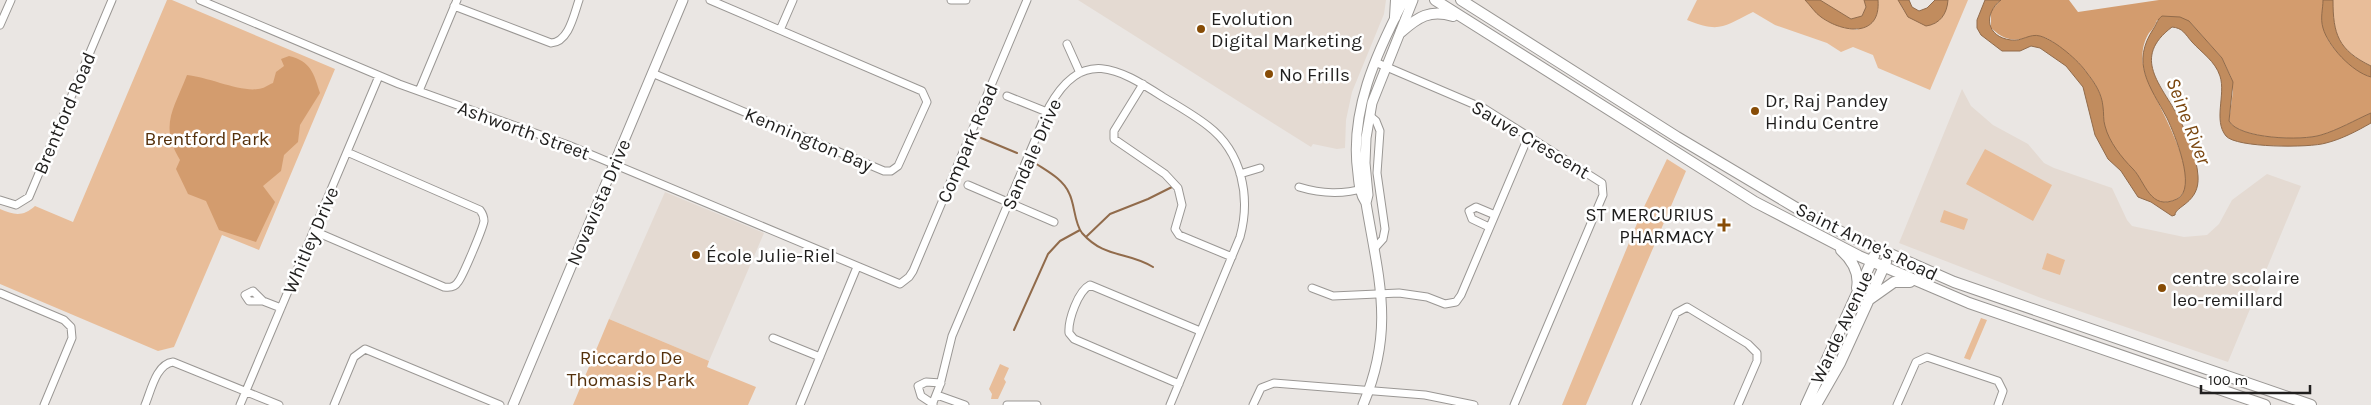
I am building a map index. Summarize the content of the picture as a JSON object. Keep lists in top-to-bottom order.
{
  "streets": {
    "main road": ["Saint Anne's Road", "Warde Avenue"],
    "street": [
      "Brentford Road",
      "Ashworth Street",
      "Kennington Bay",
      "Sauve Crescent",
      "Compark Road",
      "Sandale Drive",
      "Novavista Drive",
      "Whitley Drive"
    ]
  },
  "crossings": [
    ["Ashworth Street", "Compark Road"],
    ["Ashworth Street", "Novavista Drive"],
    ["Ashworth Street", "Whitley Drive"],
    ["Kennington Bay", "Novavista Drive"],
    ["Saint Anne's Road", "Warde Avenue"]
  ],
  "water": ["Seine River"],
  "parks": ["Brentford Park", "Riccardo De Thomasis Park"],
  "places": {
    "other": [
      "Evolution Digital Marketing",
      "No Frills",
      "Dr, Raj Pandey Hindu Centre",
      "École Julie-Riel",
      "centre scolaire leo-remillard"
    ],
    "health": ["ST MERCURIUS PHARMACY"]
  },
  "scale_bar": "100 m"
}
